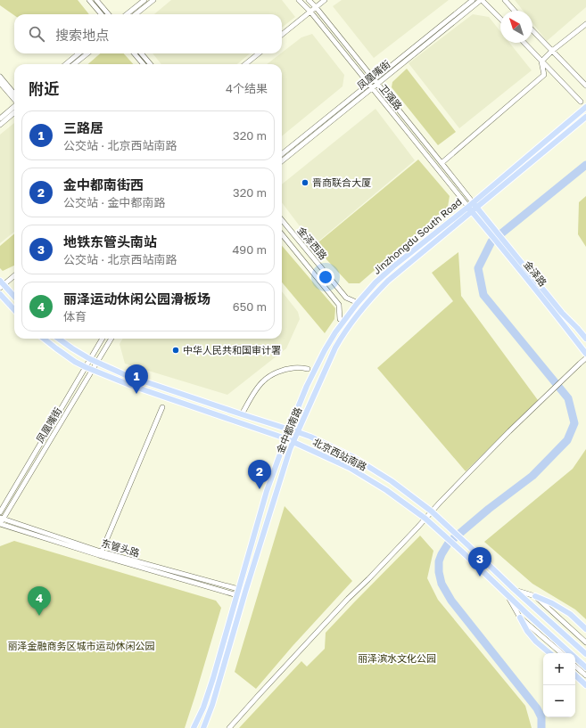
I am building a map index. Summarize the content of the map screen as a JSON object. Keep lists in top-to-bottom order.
{
  "streets": {
    "main road": [
      "Jinzhongdu South Road",
      "金泽路",
      "金中都南路",
      "北京西站南路"
    ],
    "street": [
      "凤凰嘴街",
      "卫强路",
      "金泽西路",
      "东管头路"
    ]
  },
  "crossings": [
    ["凤凰嘴街", "卫强路"],
    ["凤凰嘴街", "北京西站南路"],
    ["凤凰嘴街", "东管头路"],
    ["卫强路", "Jinzhongdu South Road"],
    ["卫强路", "金泽路"],
    ["Jinzhongdu South Road", "金泽路"],
    ["Jinzhongdu South Road", "金中都南路"],
    ["Jinzhongdu South Road", "北京西站南路"],
    ["金泽路", "金中都南路"],
    ["金中都南路", "北京西站南路"],
    ["金中都南路", "东管头路"]
  ],
  "parks": ["丽泽金融商务区城市运动休闲公园", "丽泽滨水文化公园"],
  "places": ["晋商联合大厦", "中华人民共和国审计署"],
  "north": "top left",
  "page": {
    "search": "搜索地点",
    "heading": ["附近", "4个结果"],
    "list": [
      {
        "mark": "1",
        "name": "三路居",
        "note": "公交站 · 北京西站南路",
        "value": "320 m"
      },
      {
        "mark": "2",
        "name": "金中都南街西",
        "note": "公交站 · 金中都南路",
        "value": "320 m"
      },
      {
        "mark": "3",
        "name": "地铁东管头南站",
        "note": "公交站 · 北京西站南路",
        "value": "490 m"
      },
      {
        "mark": "4",
        "name": "丽泽运动休闲公园滑板场",
        "note": "体育",
        "value": "650 m"
      }
    ],
    "pins": [
      "1",
      "2",
      "3",
      "4"
    ],
    "map_buttons": ["+", "−"]
  }
}
